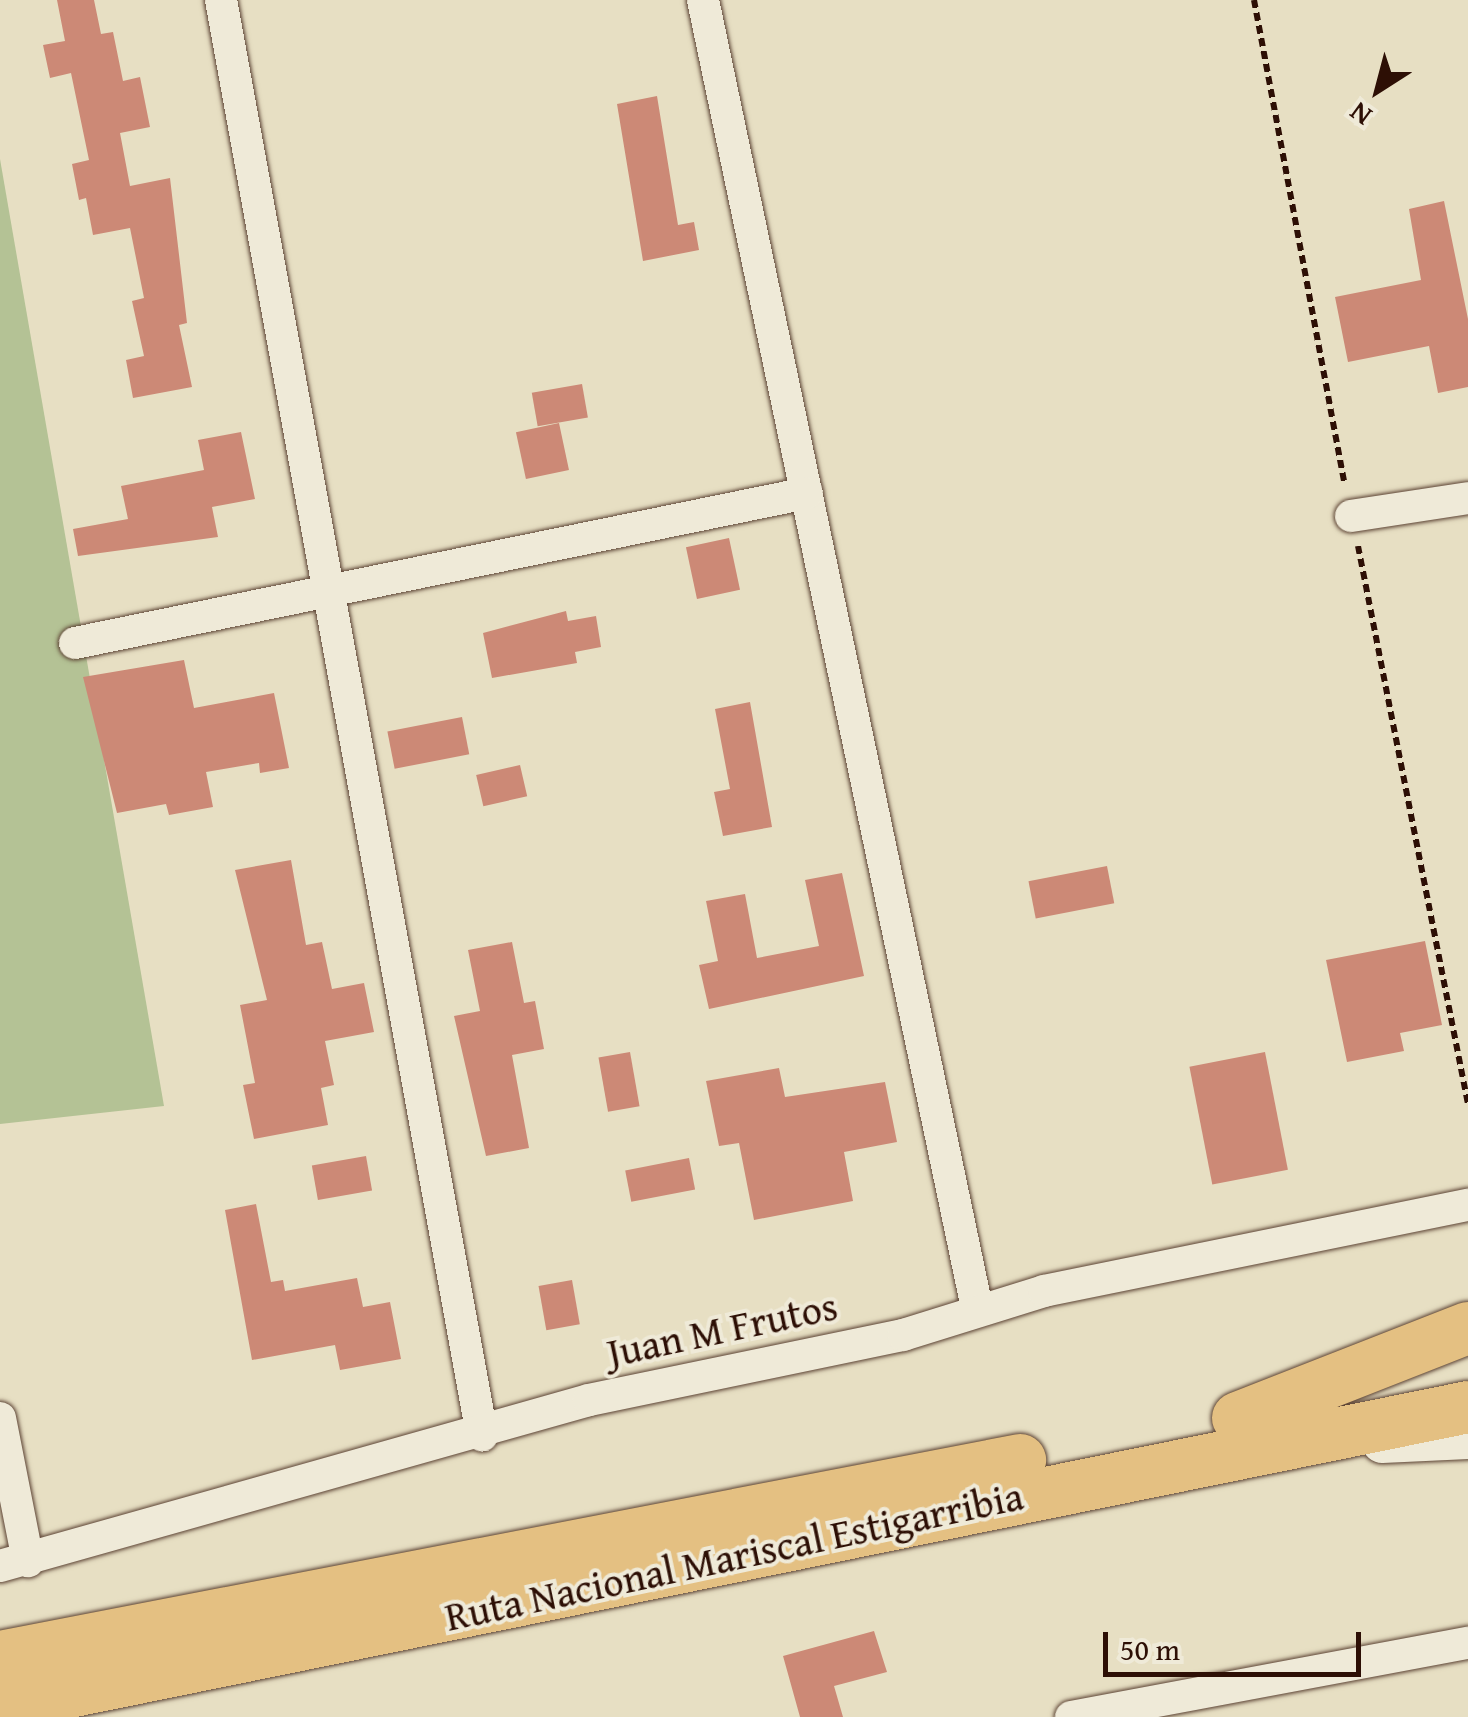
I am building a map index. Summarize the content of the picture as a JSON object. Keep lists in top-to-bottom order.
{
  "streets": {
    "highway": ["Ruta Nacional Mariscal Estigarribia"],
    "street": ["Juan M Frutos"]
  },
  "scale_bar": "50 m",
  "north": "bottom left"
}
